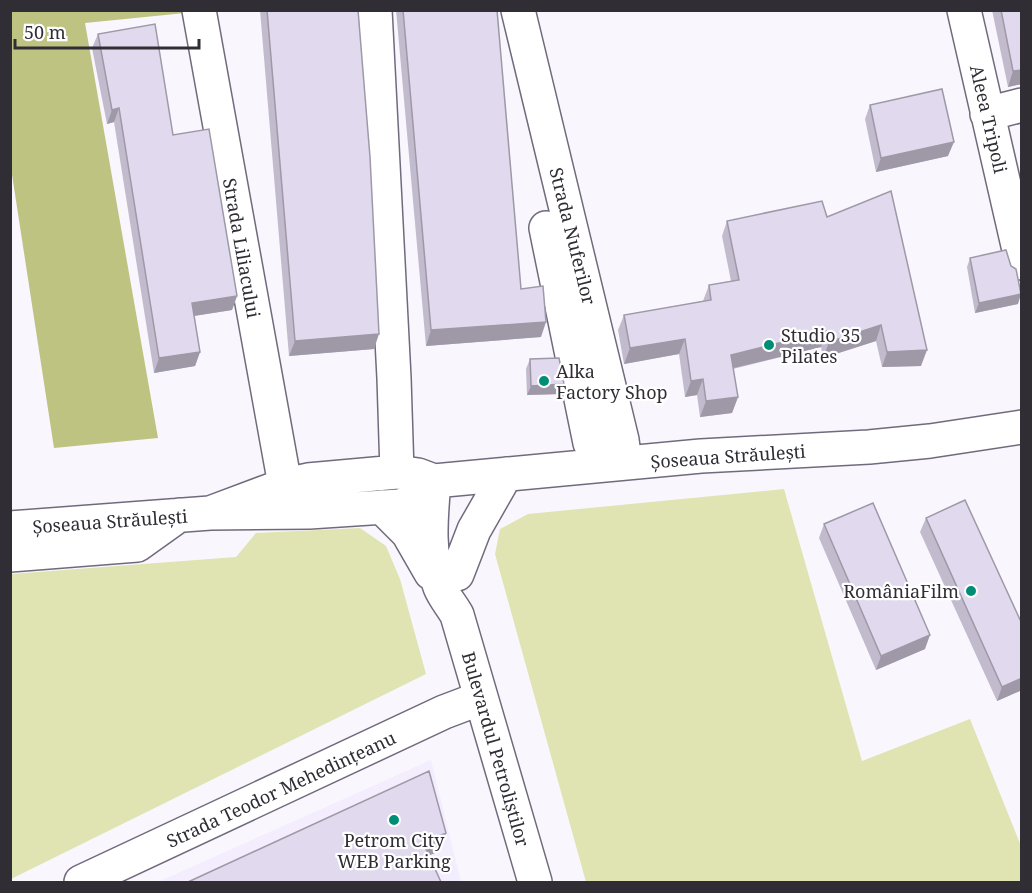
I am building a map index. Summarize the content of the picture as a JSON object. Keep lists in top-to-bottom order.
{
  "streets": {
    "street": [
      "Aleea Tripoli",
      "Strada Nuferilor",
      "Strada Liliacului",
      "Șoseaua Străulești",
      "Bulevardul Petroliștilor",
      "Strada Teodor Mehedințeanu"
    ]
  },
  "crossings": [
    ["Strada Nuferilor", "Șoseaua Străulești"],
    ["Strada Liliacului", "Șoseaua Străulești"],
    ["Șoseaua Străulești", "Bulevardul Petroliștilor"],
    ["Bulevardul Petroliștilor", "Strada Teodor Mehedințeanu"]
  ],
  "places": [
    "Studio 35 Pilates",
    "Alka Factory Shop",
    "RomâniaFilm",
    "Petrom City WEB Parking"
  ],
  "scale_bar": "50 m"
}
